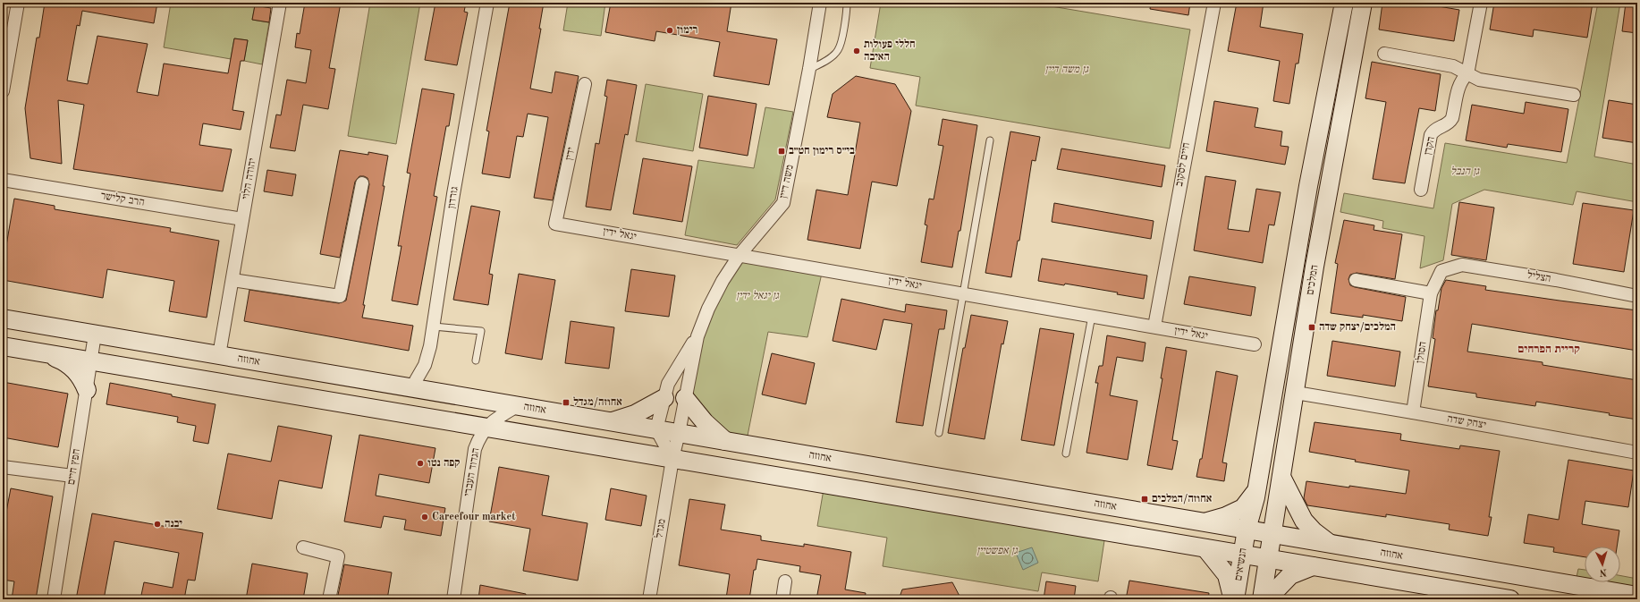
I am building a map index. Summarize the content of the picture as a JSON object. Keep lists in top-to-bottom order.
{
  "streets": {
    "main road": ["המלכים", "אחוזה", "הנשיאים"],
    "street": [
      "הקרן",
      "ידין",
      "חיים לסקוב",
      "יהודה הלוי",
      "משה דיין",
      "גורדון",
      "הרב קלישר",
      "יגאל ידין",
      "הצליל",
      "הסולן",
      "יצחק שדה",
      "חפץ חיים",
      "הגדוד העברי",
      "מגדל"
    ]
  },
  "crossings": [
    ["ידין", "יגאל ידין"],
    ["חיים לסקוב", "יגאל ידין"],
    ["יהודה הלוי", "הרב קלישר"],
    ["יהודה הלוי", "אחוזה"],
    ["משה דיין", "יגאל ידין"],
    ["משה דיין", "אחוזה"],
    ["משה דיין", "מגדל"],
    ["גורדון", "אחוזה"],
    ["הצליל", "הסולן"],
    ["המלכים", "אחוזה"],
    ["המלכים", "יצחק שדה"],
    ["המלכים", "הנשיאים"],
    ["הסולן", "יצחק שדה"],
    ["אחוזה", "חפץ חיים"],
    ["אחוזה", "הגדוד העברי"],
    ["אחוזה", "הנשיאים"]
  ],
  "districts": ["קריית הפרחים"],
  "parks": [
    "גן משה דיין",
    "גן הנבל",
    "גן יגאל ידין",
    "גן אפשטיין"
  ],
  "places": {
    "other": [
      "רימון",
      "חללי פעולות האיבה",
      "קפה נטו",
      "Careefour market",
      "יבנה"
    ],
    "transit": [
      "בי״ס רימון חט״ב",
      "המלכים/יצחק שדה",
      "אחוזה/מגדל",
      "אחוזה/המלכים"
    ]
  },
  "north": "bottom"
}
